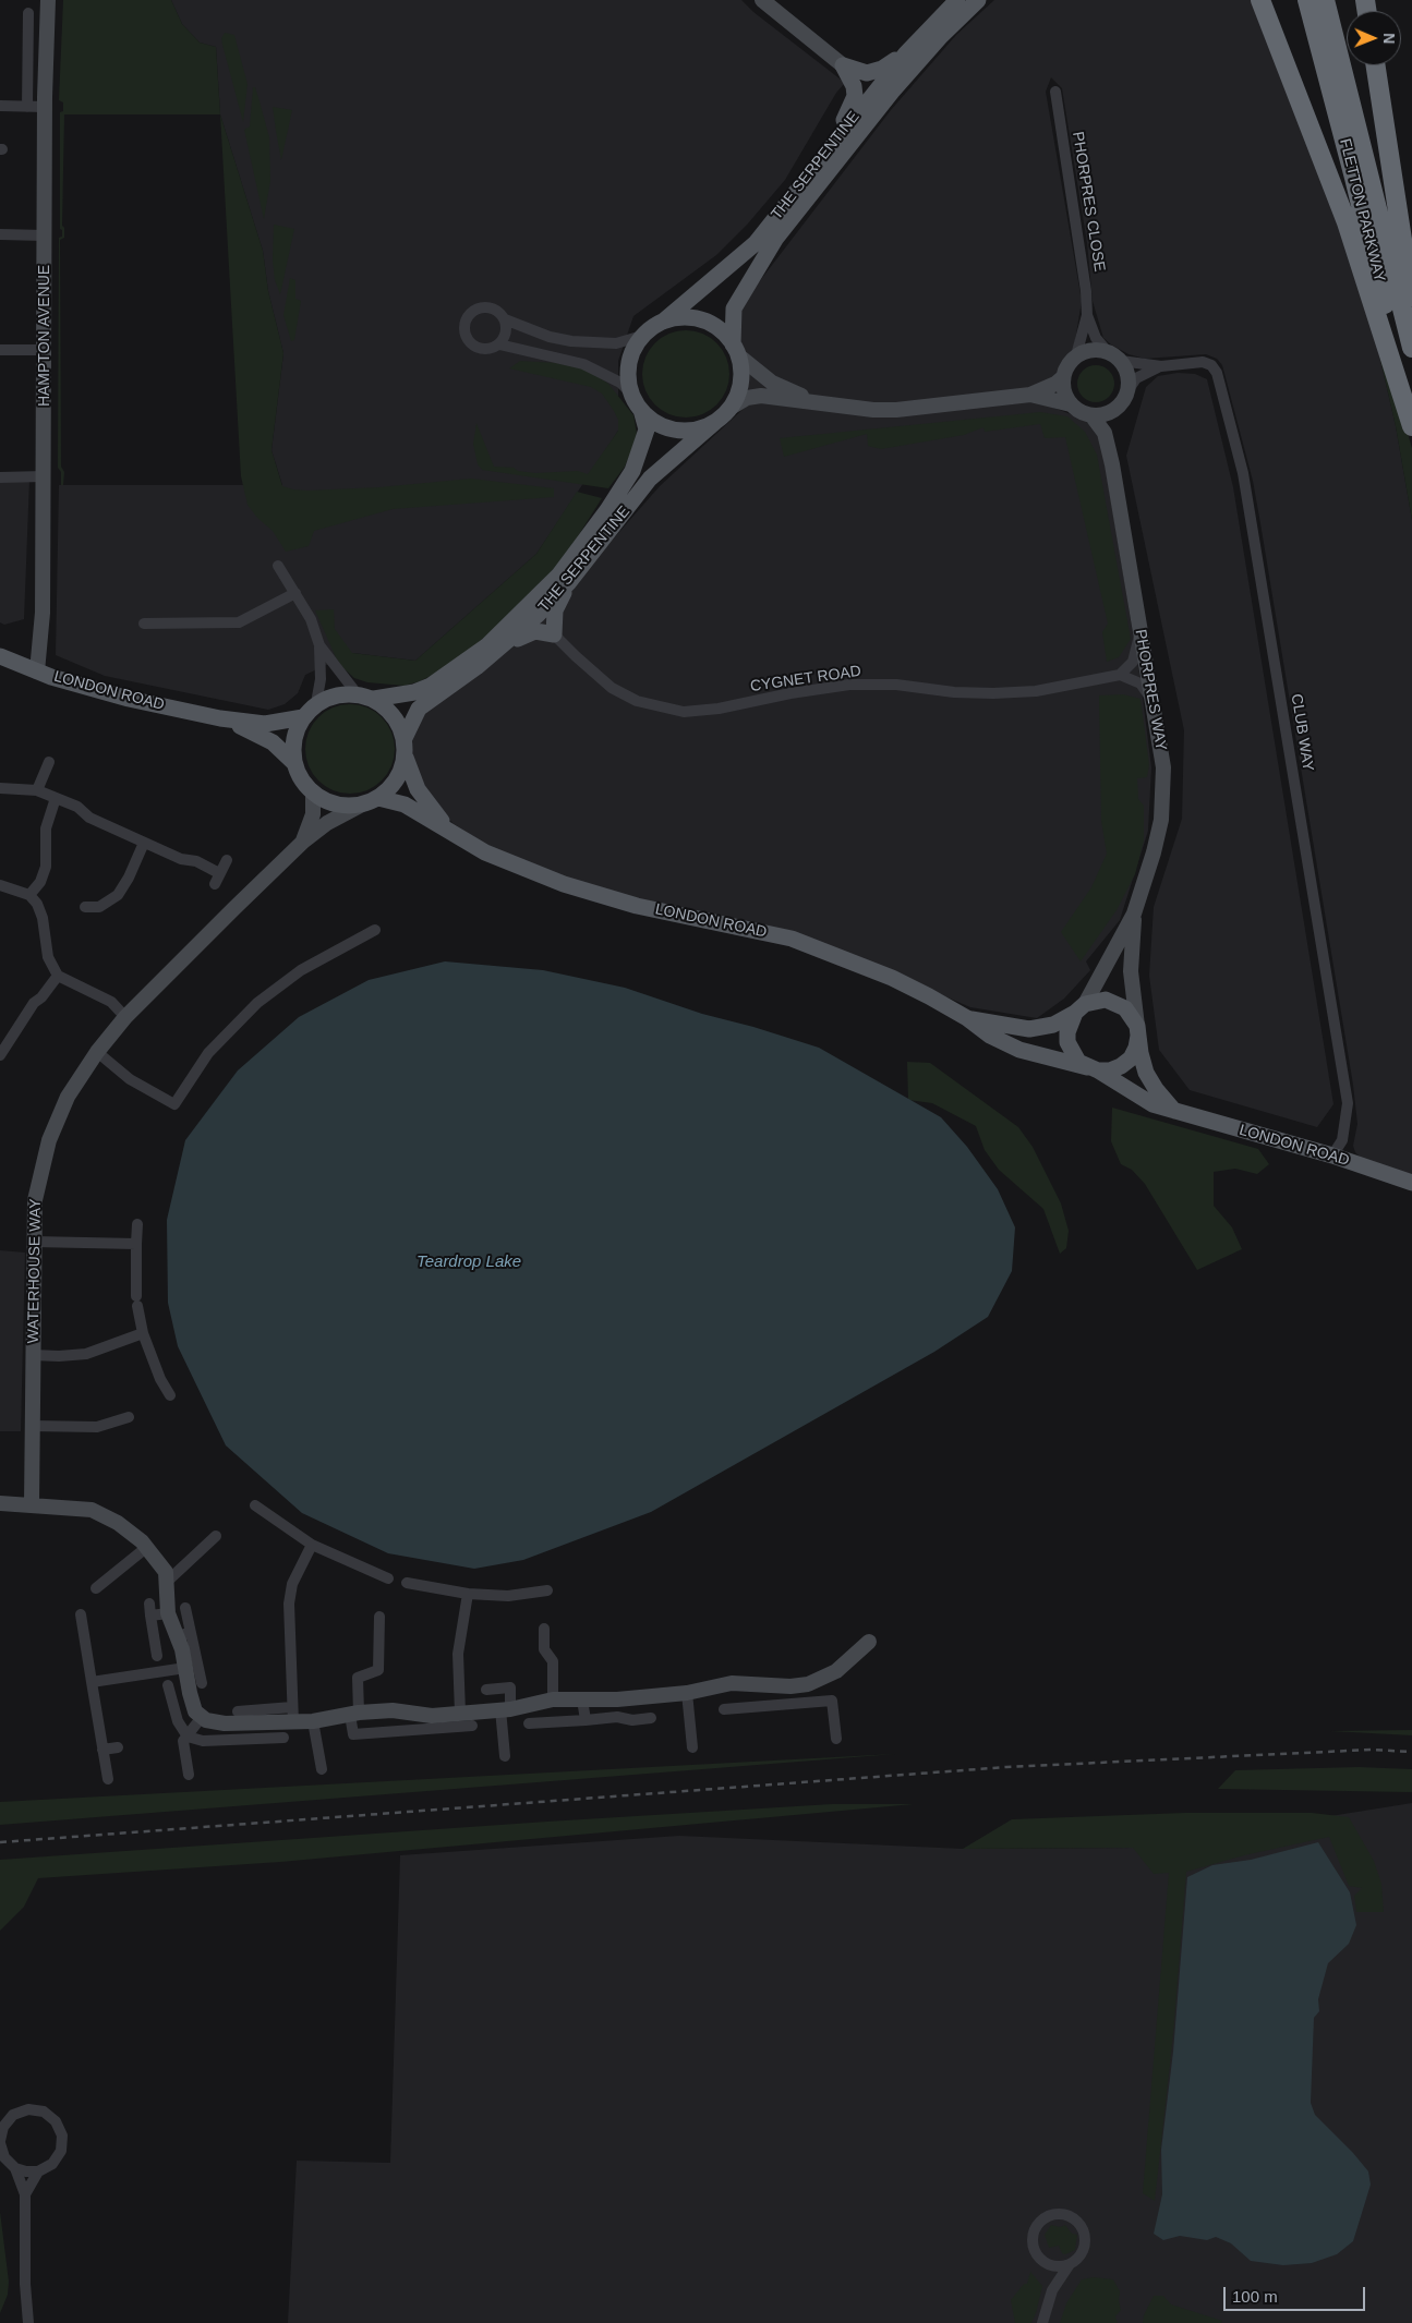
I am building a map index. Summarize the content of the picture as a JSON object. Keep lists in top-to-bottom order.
{
  "streets": {
    "highway": ["FLETTON PARKWAY"],
    "main road": ["THE SERPENTINE", "LONDON ROAD"],
    "street": [
      "PHORPRES CLOSE",
      "HAMPTON AVENUE",
      "CYGNET ROAD",
      "PHORPRES WAY",
      "CLUB WAY",
      "WATERHOUSE WAY"
    ]
  },
  "crossings": [
    ["THE SERPENTINE", "LONDON ROAD"],
    ["THE SERPENTINE", "WATERHOUSE WAY"],
    ["PHORPRES CLOSE", "PHORPRES WAY"],
    ["PHORPRES CLOSE", "CLUB WAY"],
    ["HAMPTON AVENUE", "LONDON ROAD"],
    ["PHORPRES WAY", "LONDON ROAD"],
    ["PHORPRES WAY", "CLUB WAY"],
    ["LONDON ROAD", "CLUB WAY"],
    ["LONDON ROAD", "WATERHOUSE WAY"]
  ],
  "water": ["Teardrop Lake"],
  "scale_bar": "100 m",
  "north": "right"
}
